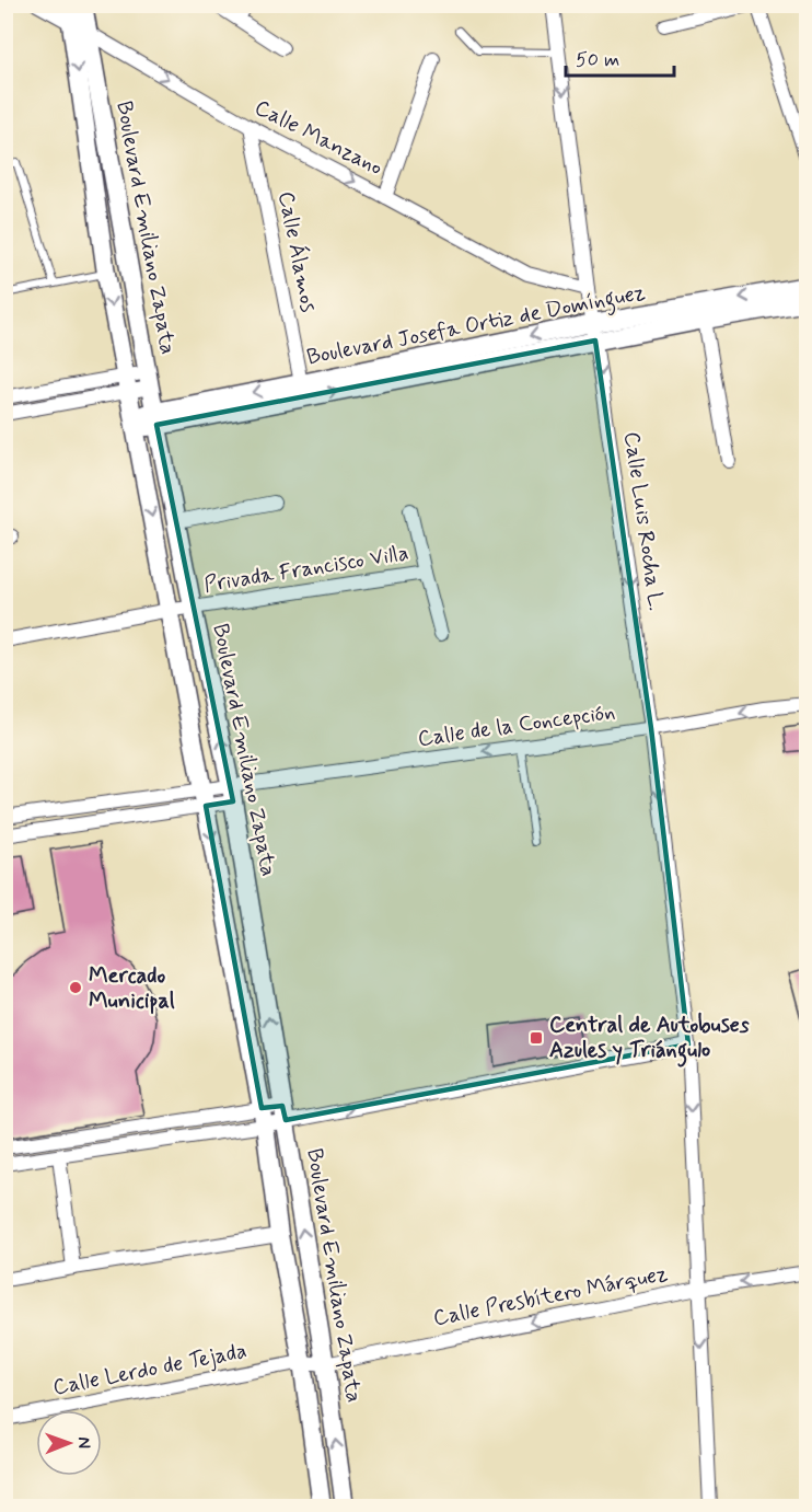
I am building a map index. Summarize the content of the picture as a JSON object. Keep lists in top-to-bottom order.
{
  "streets": {
    "street": [
      "Calle Manzano",
      "Boulevard Emiliano Zapata",
      "Calle Álamos",
      "Boulevard Josefa Ortiz de Domínguez",
      "Calle Luis Rocha L.",
      "Privada Francisco Villa",
      "Calle de la Concepción",
      "Calle Presbítero Márquez",
      "Calle Lerdo de Tejada"
    ]
  },
  "crossings": [
    ["Calle Manzano", "Boulevard Emiliano Zapata"],
    ["Calle Manzano", "Calle Álamos"],
    ["Calle Manzano", "Calle Luis Rocha L."],
    ["Boulevard Emiliano Zapata", "Boulevard Josefa Ortiz de Domínguez"],
    ["Boulevard Emiliano Zapata", "Privada Francisco Villa"],
    ["Boulevard Emiliano Zapata", "Calle de la Concepción"],
    ["Boulevard Emiliano Zapata", "Calle Presbítero Márquez"],
    ["Boulevard Emiliano Zapata", "Calle Lerdo de Tejada"],
    ["Calle Álamos", "Boulevard Josefa Ortiz de Domínguez"],
    ["Boulevard Josefa Ortiz de Domínguez", "Calle Luis Rocha L."],
    ["Calle Luis Rocha L.", "Calle de la Concepción"],
    ["Calle Luis Rocha L.", "Calle Presbítero Márquez"],
    ["Calle Presbítero Márquez", "Calle Lerdo de Tejada"]
  ],
  "one_way": [
    "Calle Manzano",
    "Calle Luis Rocha L.",
    "Calle de la Concepción",
    "Calle Presbítero Márquez"
  ],
  "places": {
    "other": ["Mercado Municipal"],
    "transit": ["Central de Autobuses Azules y Triángulo"]
  },
  "scale_bar": "50 m",
  "north": "right"
}
